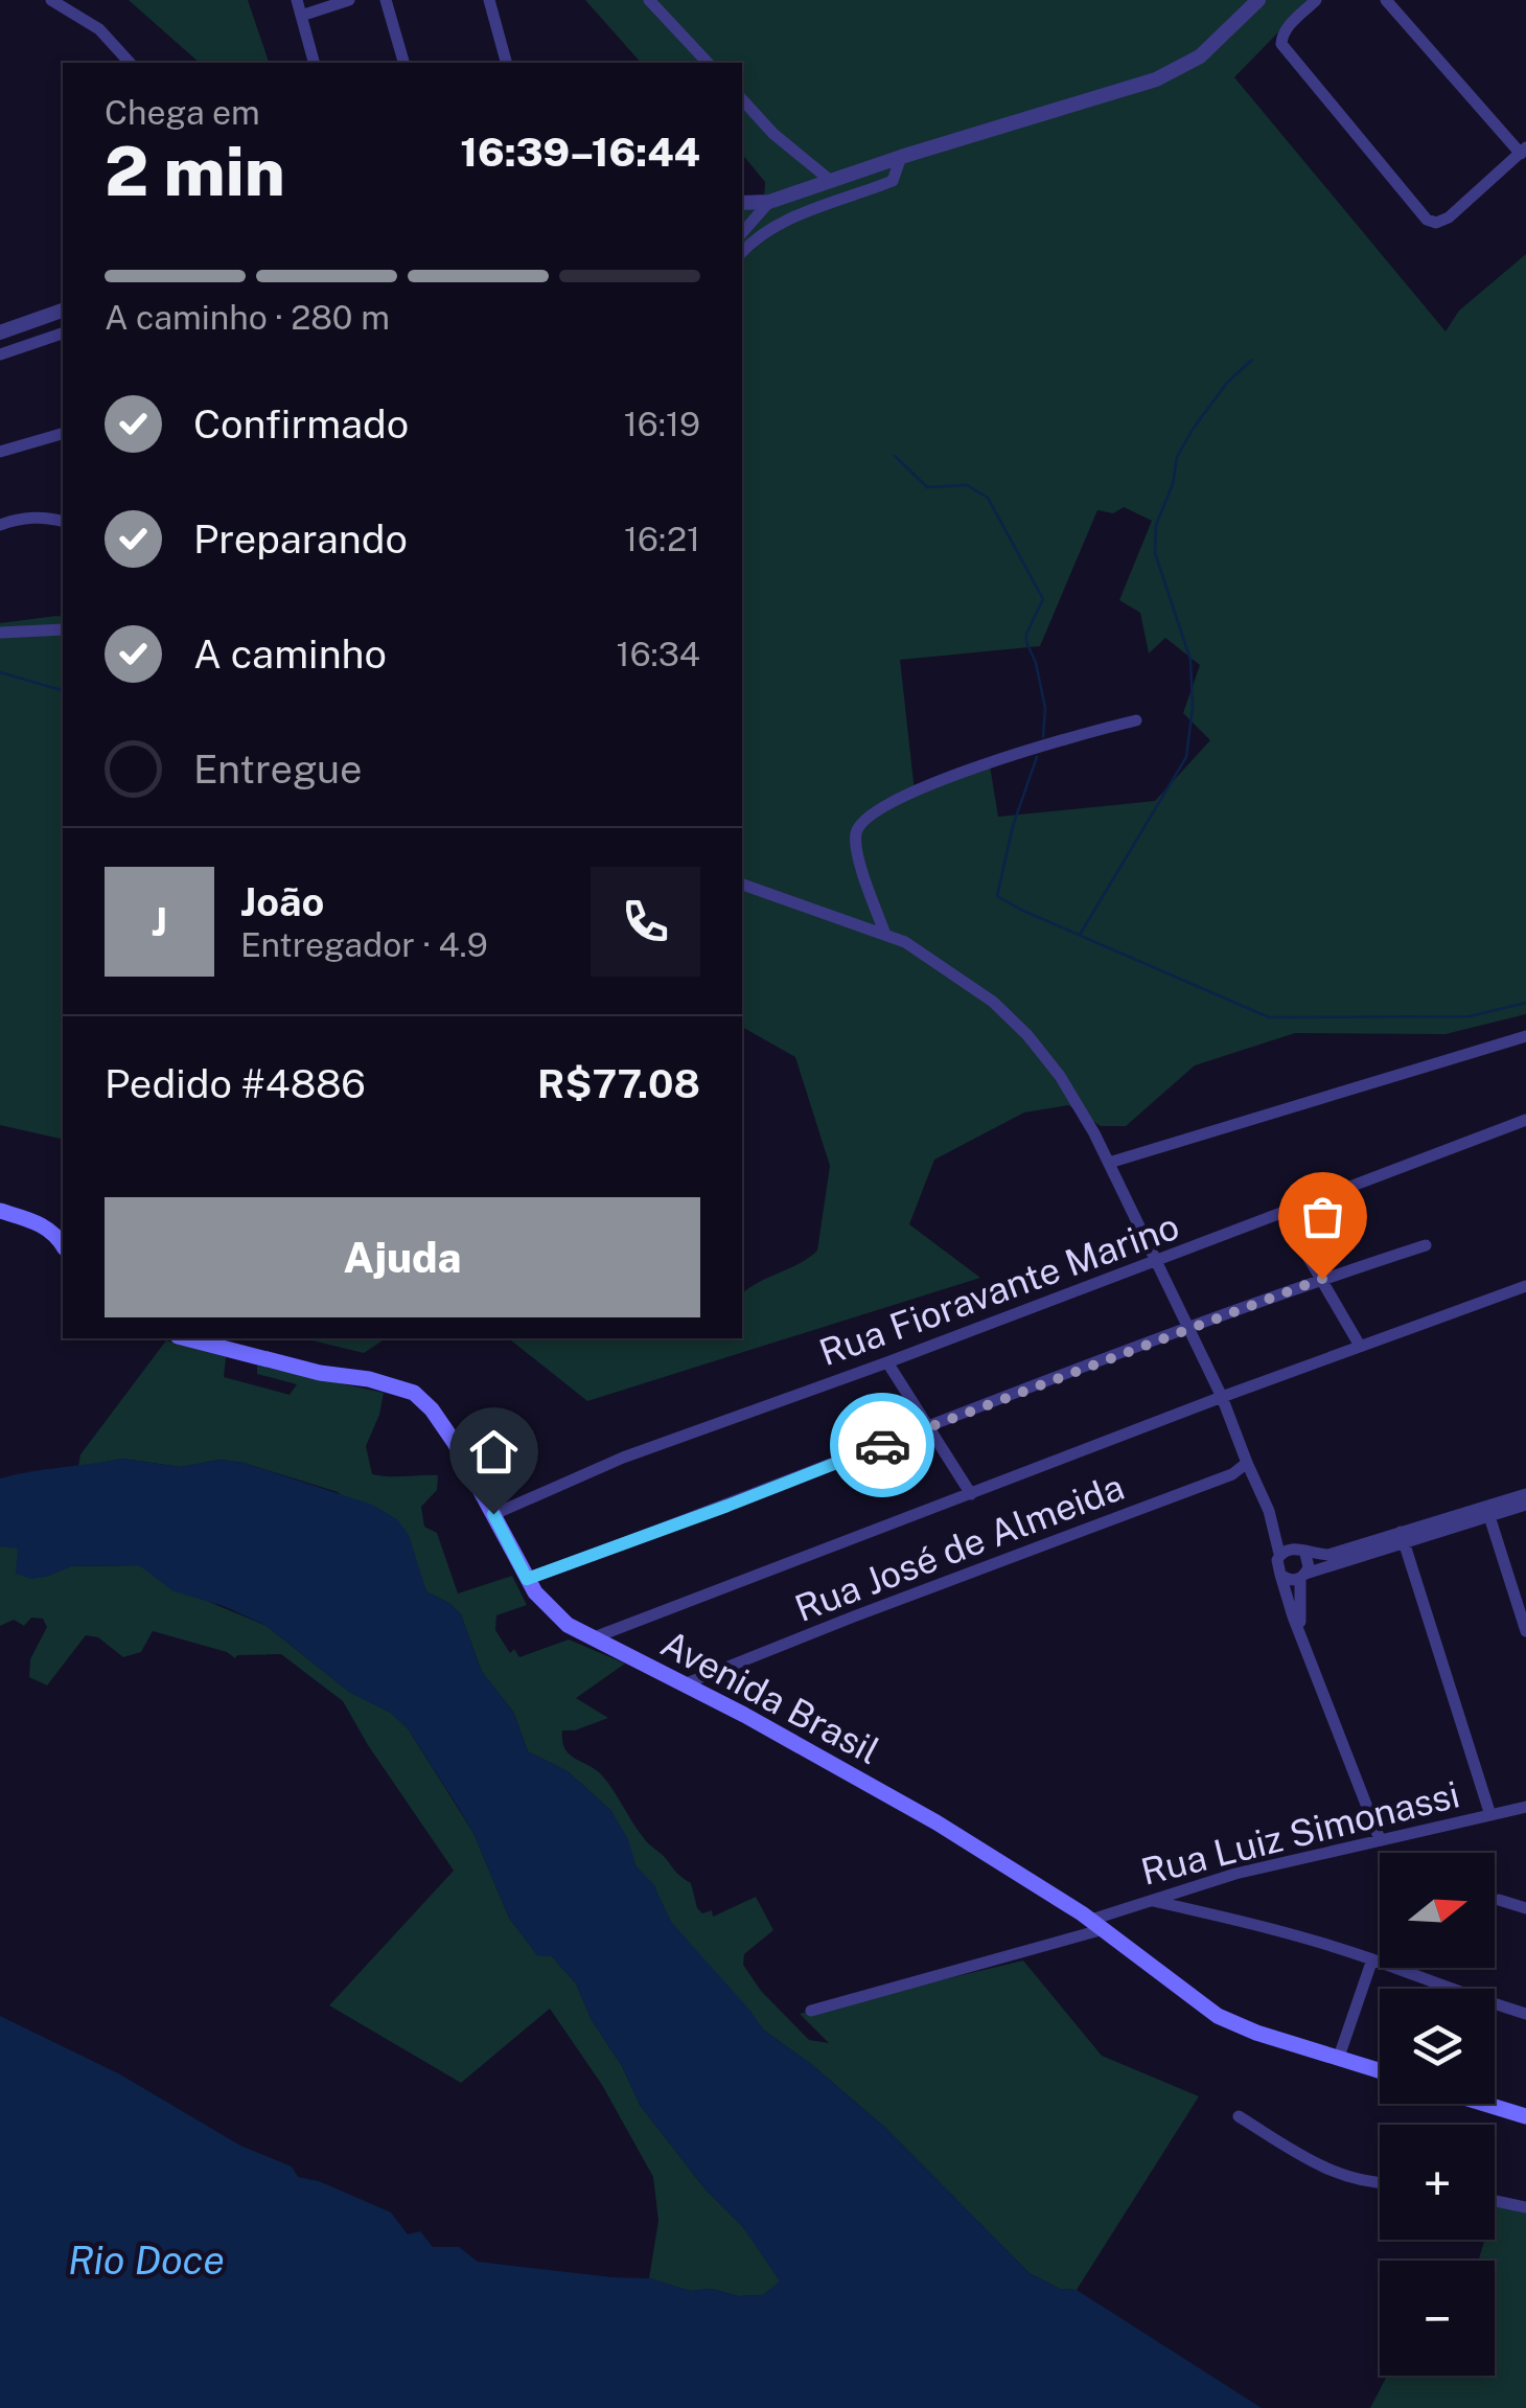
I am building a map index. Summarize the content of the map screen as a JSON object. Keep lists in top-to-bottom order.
{
  "streets": {
    "main road": ["Avenida Brasil"],
    "street": ["Rua Fioravante Marino", "Rua José de Almeida", "Rua Luiz Simonassi"]
  },
  "crossings": [
    ["Rua Fioravante Marino", "Avenida Brasil"],
    ["Rua José de Almeida", "Avenida Brasil"],
    ["Avenida Brasil", "Rua Luiz Simonassi"]
  ],
  "water": ["Rio Doce"],
  "north": "right",
  "page": {
    "heading": ["2 min", "Chega em", "16:39–16:44"],
    "panel": [
      "João",
      "Entregador · 4.9",
      "Pedido #4886",
      "R$77.08"
    ],
    "bar": "A caminho · 280 m",
    "list": [
      ["Confirmado", "16:19"],
      ["Preparando", "16:21"],
      ["A caminho", "16:34"],
      "Entregue"
    ],
    "round": "J",
    "buttons": "Ajuda",
    "map_buttons": ["+", "−"]
  }
}
